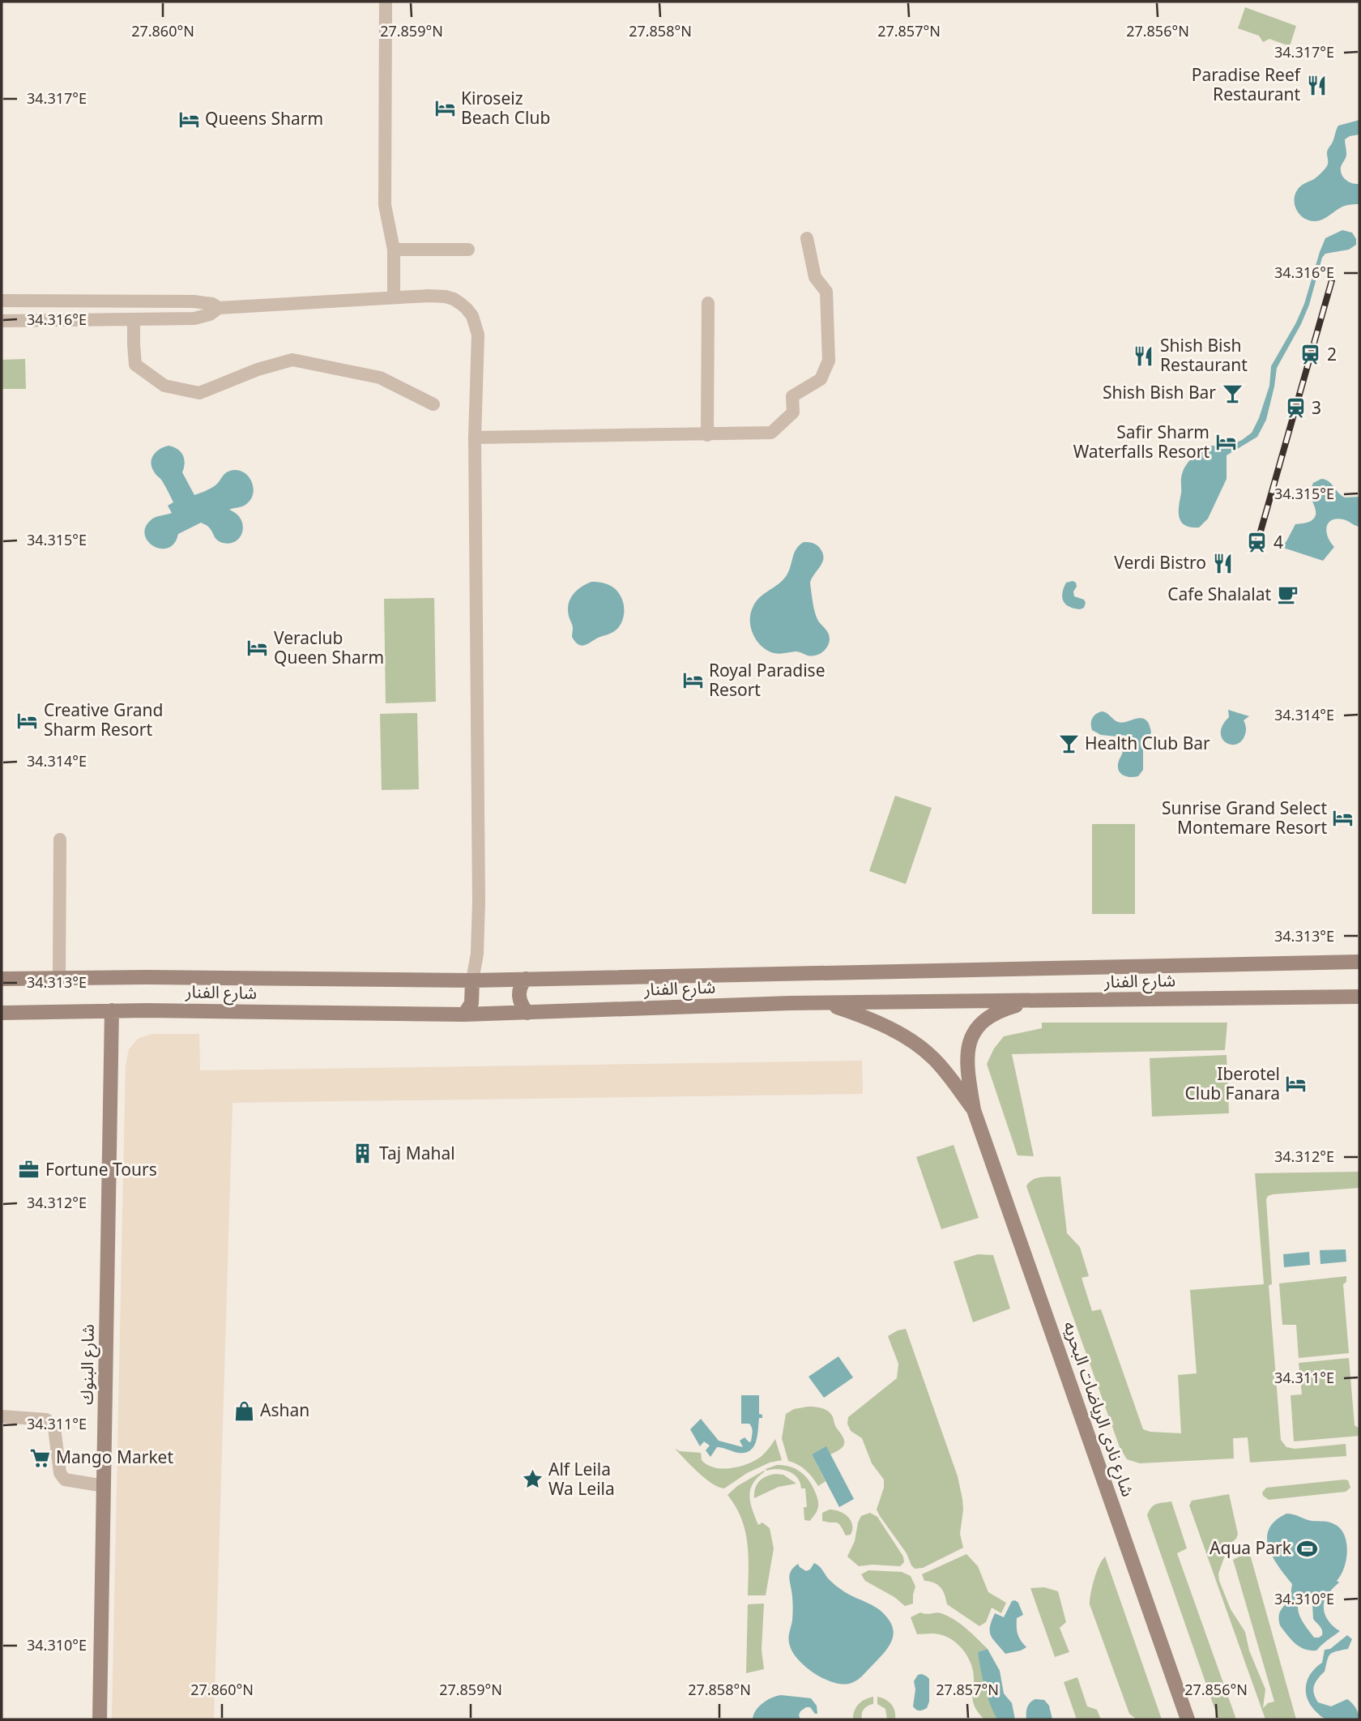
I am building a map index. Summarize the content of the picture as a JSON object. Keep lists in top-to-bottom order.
{
  "streets": {
    "main road": ["شارع الفنار", "شارع البنوك", "شارع نادى الرياضات البحريه"]
  },
  "crossings": [
    ["شارع الفنار", "شارع البنوك"],
    ["شارع الفنار", "شارع نادى الرياضات البحريه"]
  ],
  "places": {
    "restaurant": ["Paradise Reef Restaurant", "Shish Bish Restaurant", "Verdi Bistro"],
    "hotel": [
      "Kiroseiz Beach Club",
      "Queens Sharm",
      "Safir Sharm Waterfalls Resort",
      "Veraclub Queen Sharm",
      "Royal Paradise Resort",
      "Creative Grand Sharm Resort",
      "Sunrise Grand Select Montemare Resort",
      "Iberotel Club Fanara"
    ],
    "station": ["2", "3", "4"],
    "bar": ["Shish Bish Bar", "Health Club Bar"],
    "cafe": ["Cafe Shalalat"],
    "building": ["Taj Mahal"],
    "office": ["Fortune Tours"],
    "shop": ["Ashan"],
    "supermarket": ["Mango Market"],
    "place": ["Alf Leila Wa Leila"],
    "sports": ["Aqua Park"]
  },
  "coordinates": [
    "27.860°N",
    "27.859°N",
    "27.858°N",
    "27.857°N",
    "27.856°N",
    "34.317°E",
    "34.316°E",
    "34.315°E",
    "34.314°E",
    "34.313°E",
    "34.312°E",
    "34.311°E",
    "34.310°E"
  ]
}
